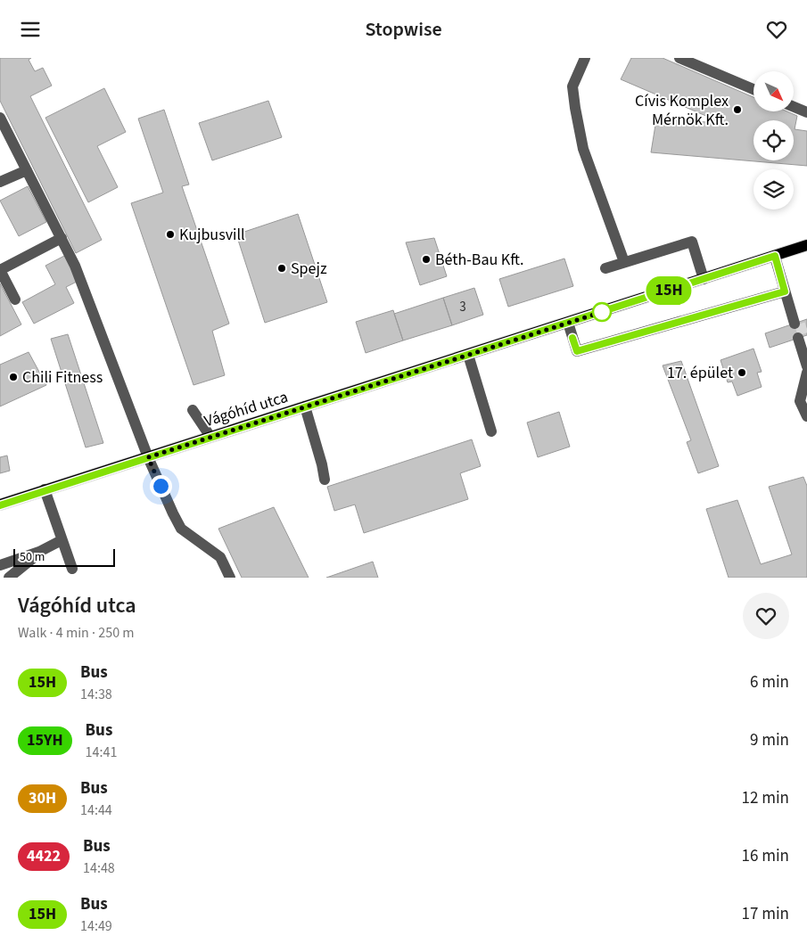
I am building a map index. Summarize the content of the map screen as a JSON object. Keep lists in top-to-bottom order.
{
  "streets": {
    "main road": ["Vágóhíd utca"]
  },
  "places": [
    "Cívis Komplex Mérnök Kft.",
    "Kujbusvill",
    "Béth-Bau Kft.",
    "Spejz",
    "17. épület",
    "Chili Fitness"
  ],
  "lines": ["bus line 15H"],
  "house_numbers": ["3"],
  "scale_bar": "50 m",
  "north": "bottom right",
  "page": {
    "header": "Stopwise",
    "on_map": "15H",
    "scale": "50 m",
    "heading": ["Vágóhíd utca", "Walk · 4 min · 250 m"],
    "list": [
      {
        "mark": "15H",
        "name": "Bus",
        "note": "14:38",
        "value": "6 min"
      },
      {
        "mark": "15YH",
        "name": "Bus",
        "note": "14:41",
        "value": "9 min"
      },
      {
        "mark": "30H",
        "name": "Bus",
        "note": "14:44",
        "value": "12 min"
      },
      {
        "mark": "4422",
        "name": "Bus",
        "note": "14:48",
        "value": "16 min"
      },
      {
        "mark": "15H",
        "name": "Bus",
        "note": "14:49",
        "value": "17 min"
      }
    ]
  }
}
